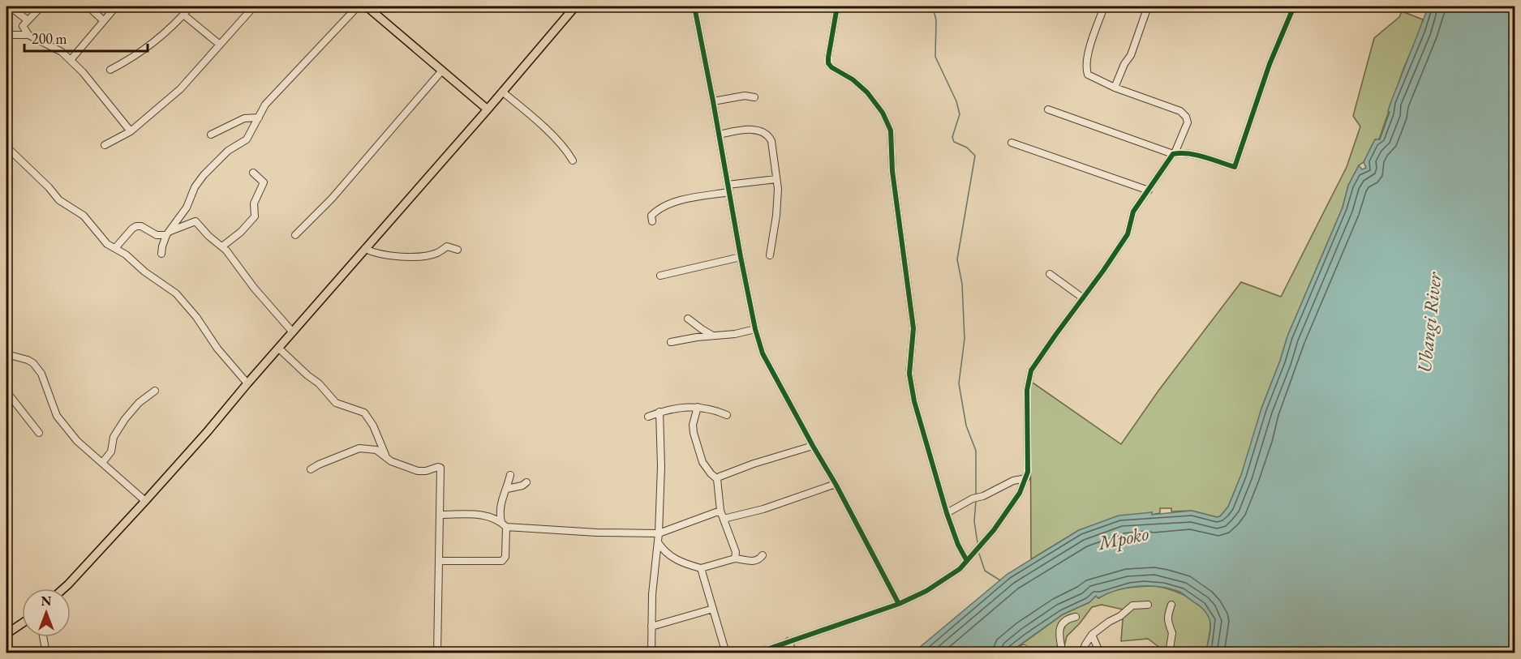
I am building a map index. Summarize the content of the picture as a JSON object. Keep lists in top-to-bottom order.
{
  "water": ["Ubangi River", "Mpoko"],
  "scale_bar": "200 m",
  "north": "top"
}
